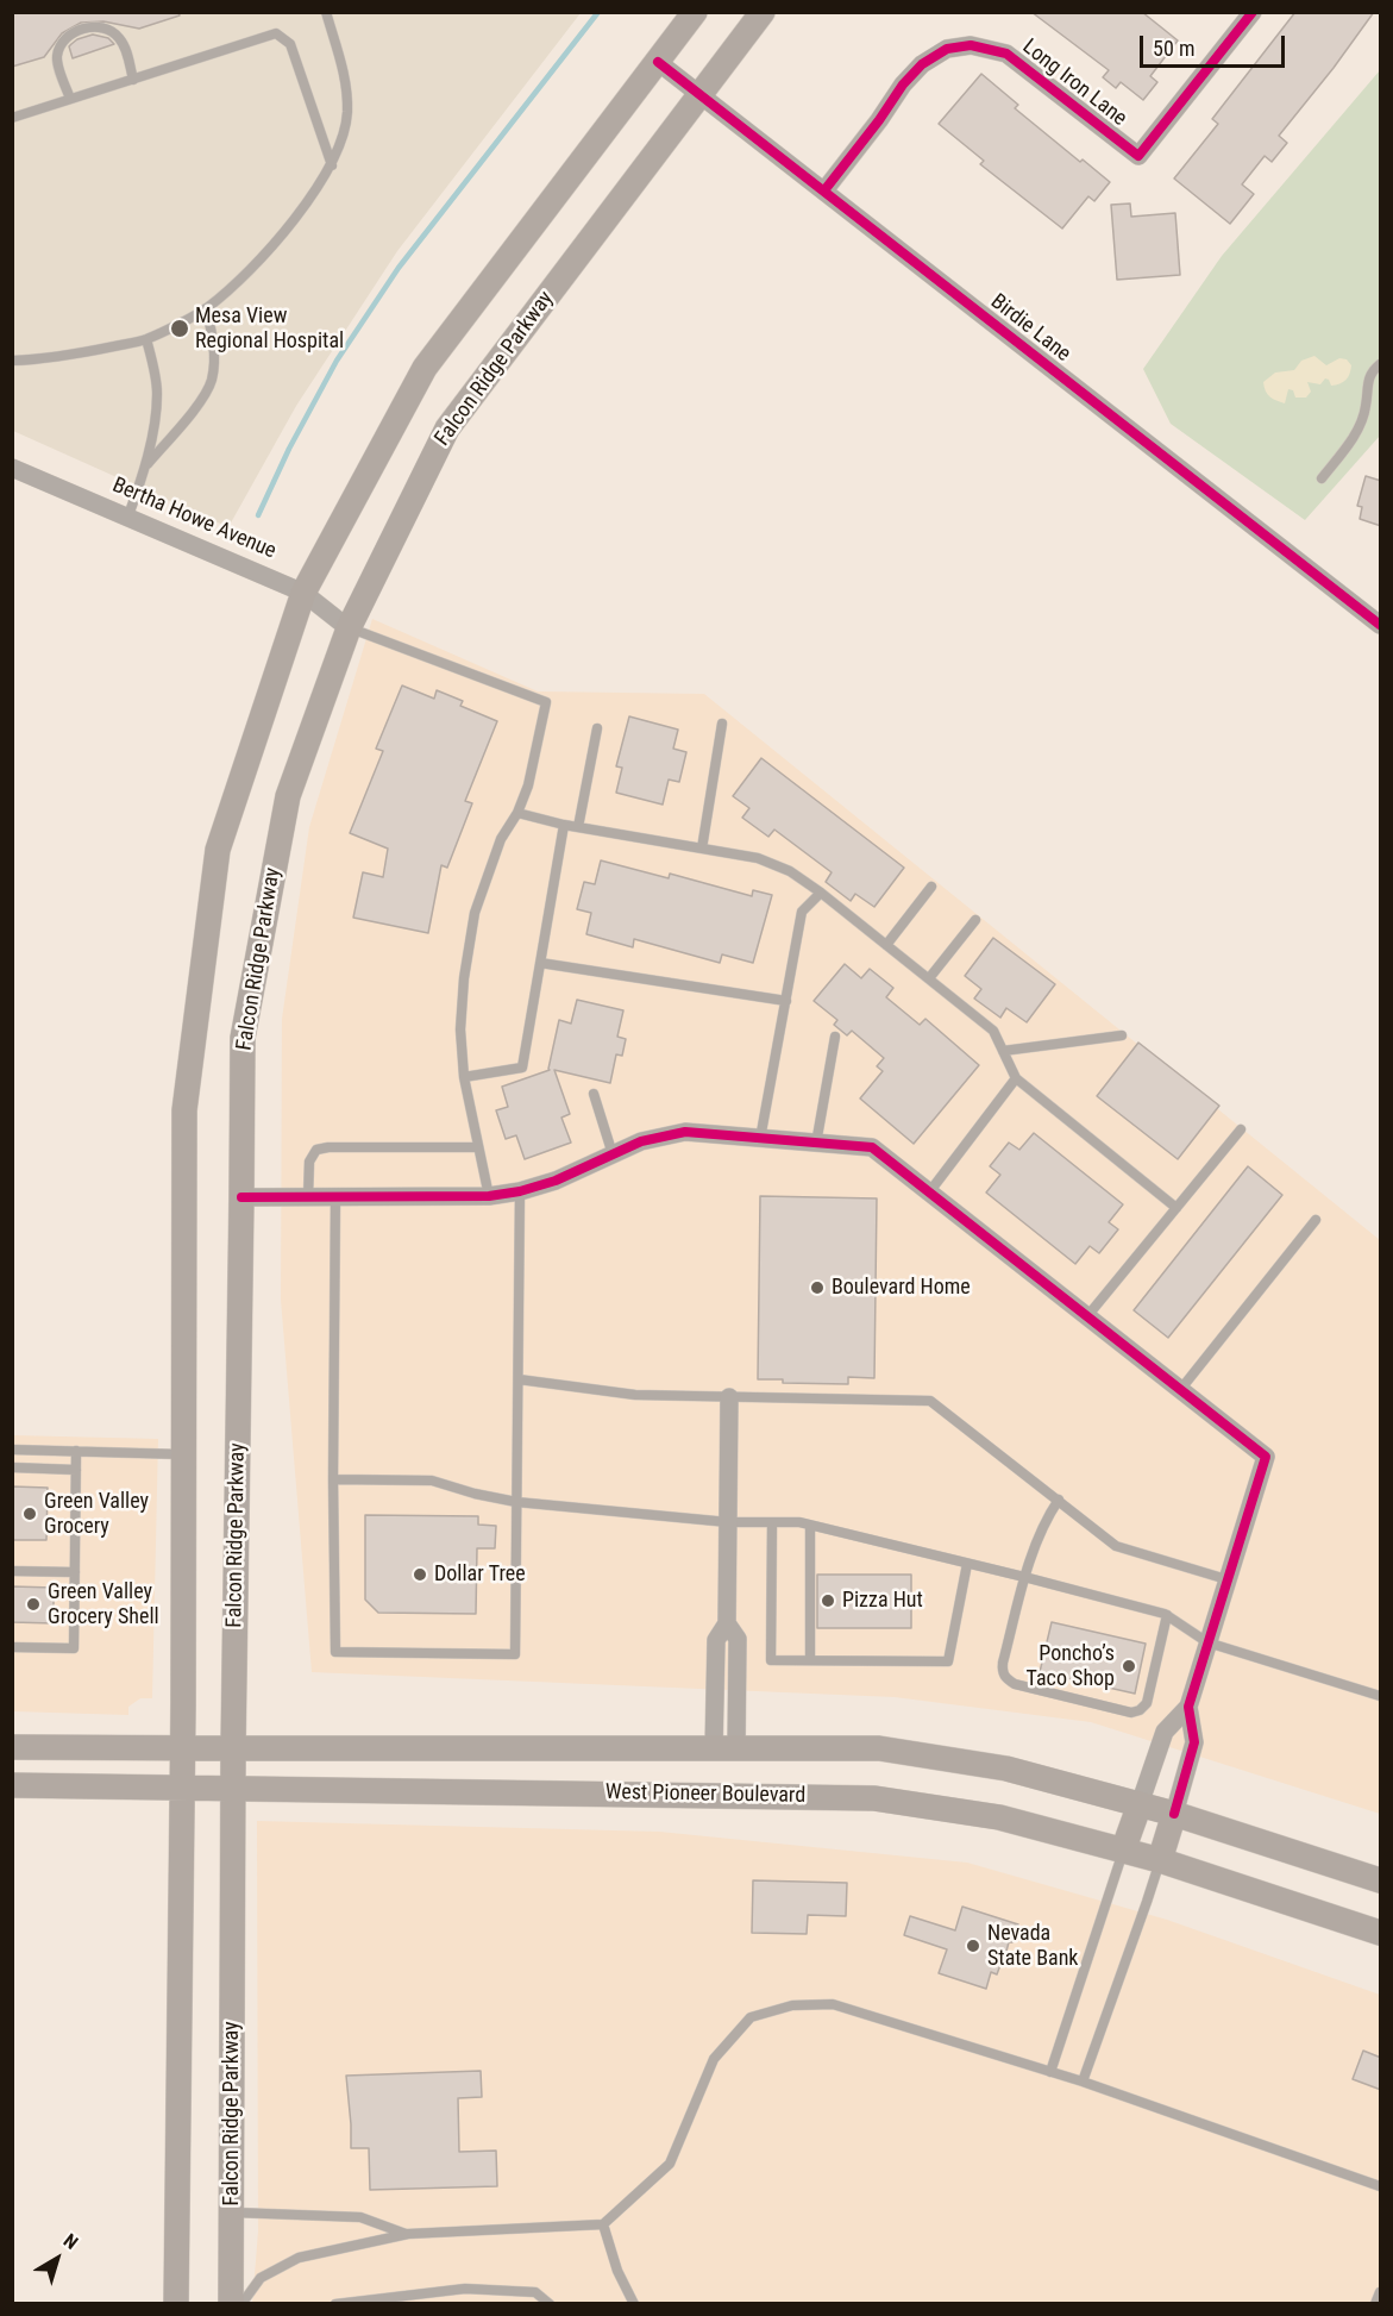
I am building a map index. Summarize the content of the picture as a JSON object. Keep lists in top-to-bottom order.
{
  "streets": {
    "main road": ["Falcon Ridge Parkway", "West Pioneer Boulevard"],
    "street": ["Long Iron Lane", "Birdie Lane", "Bertha Howe Avenue"]
  },
  "crossings": [
    ["Long Iron Lane", "Birdie Lane"],
    ["Birdie Lane", "Falcon Ridge Parkway"],
    ["Falcon Ridge Parkway", "Bertha Howe Avenue"],
    ["Falcon Ridge Parkway", "West Pioneer Boulevard"]
  ],
  "places": [
    "Mesa View Regional Hospital",
    "Boulevard Home",
    "Green Valley Grocery",
    "Dollar Tree",
    "Pizza Hut",
    "Green Valley Grocery Shell",
    "Poncho’s Taco Shop",
    "Nevada State Bank"
  ],
  "scale_bar": "50 m",
  "north": "top right"
}
